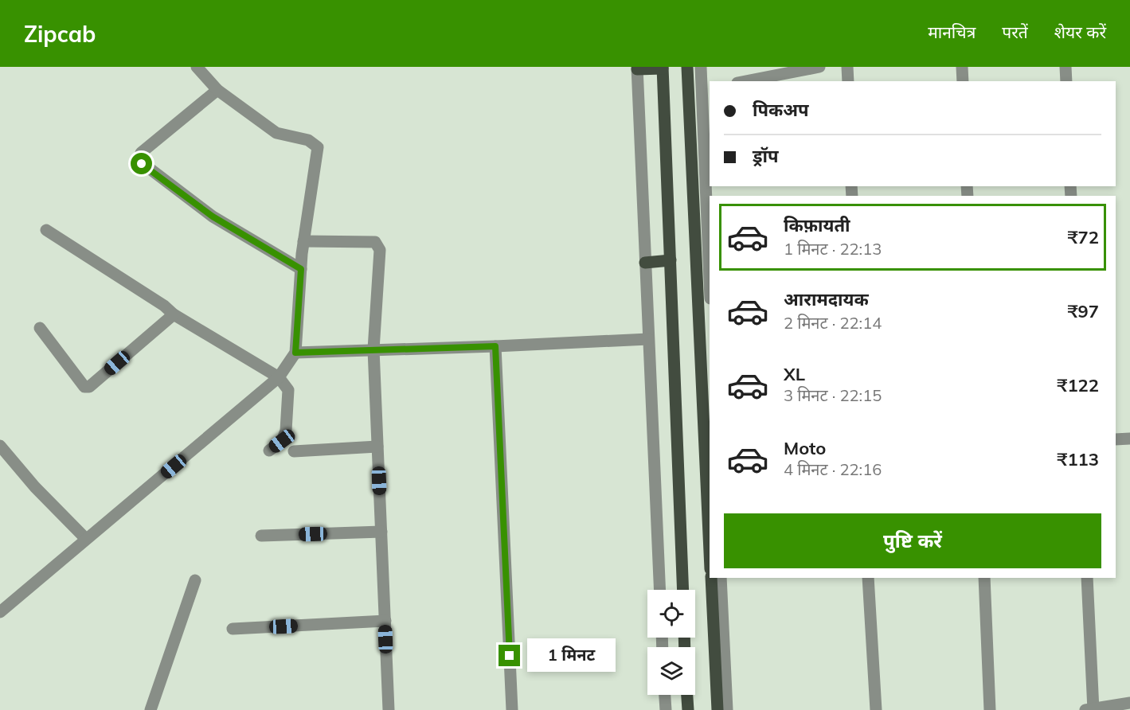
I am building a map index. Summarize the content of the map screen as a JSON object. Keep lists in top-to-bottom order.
{
  "page": {
    "header": "Zipcab",
    "nav": ["मानचित्र", "परतें", "शेयर करें"],
    "banner": ["पिकअप", "ड्रॉप"],
    "list": [
      {
        "name": "किफ़ायती",
        "note": "1 मिनट · 22:13",
        "value": "₹72"
      },
      {
        "name": "आरामदायक",
        "note": "2 मिनट · 22:14",
        "value": "₹97"
      },
      {
        "name": "XL",
        "note": "3 मिनट · 22:15",
        "value": "₹122"
      },
      {
        "name": "Moto",
        "note": "4 मिनट · 22:16",
        "value": "₹113"
      }
    ],
    "buttons": "पुष्टि करें",
    "bubble": "1 मिनट"
  }
}
